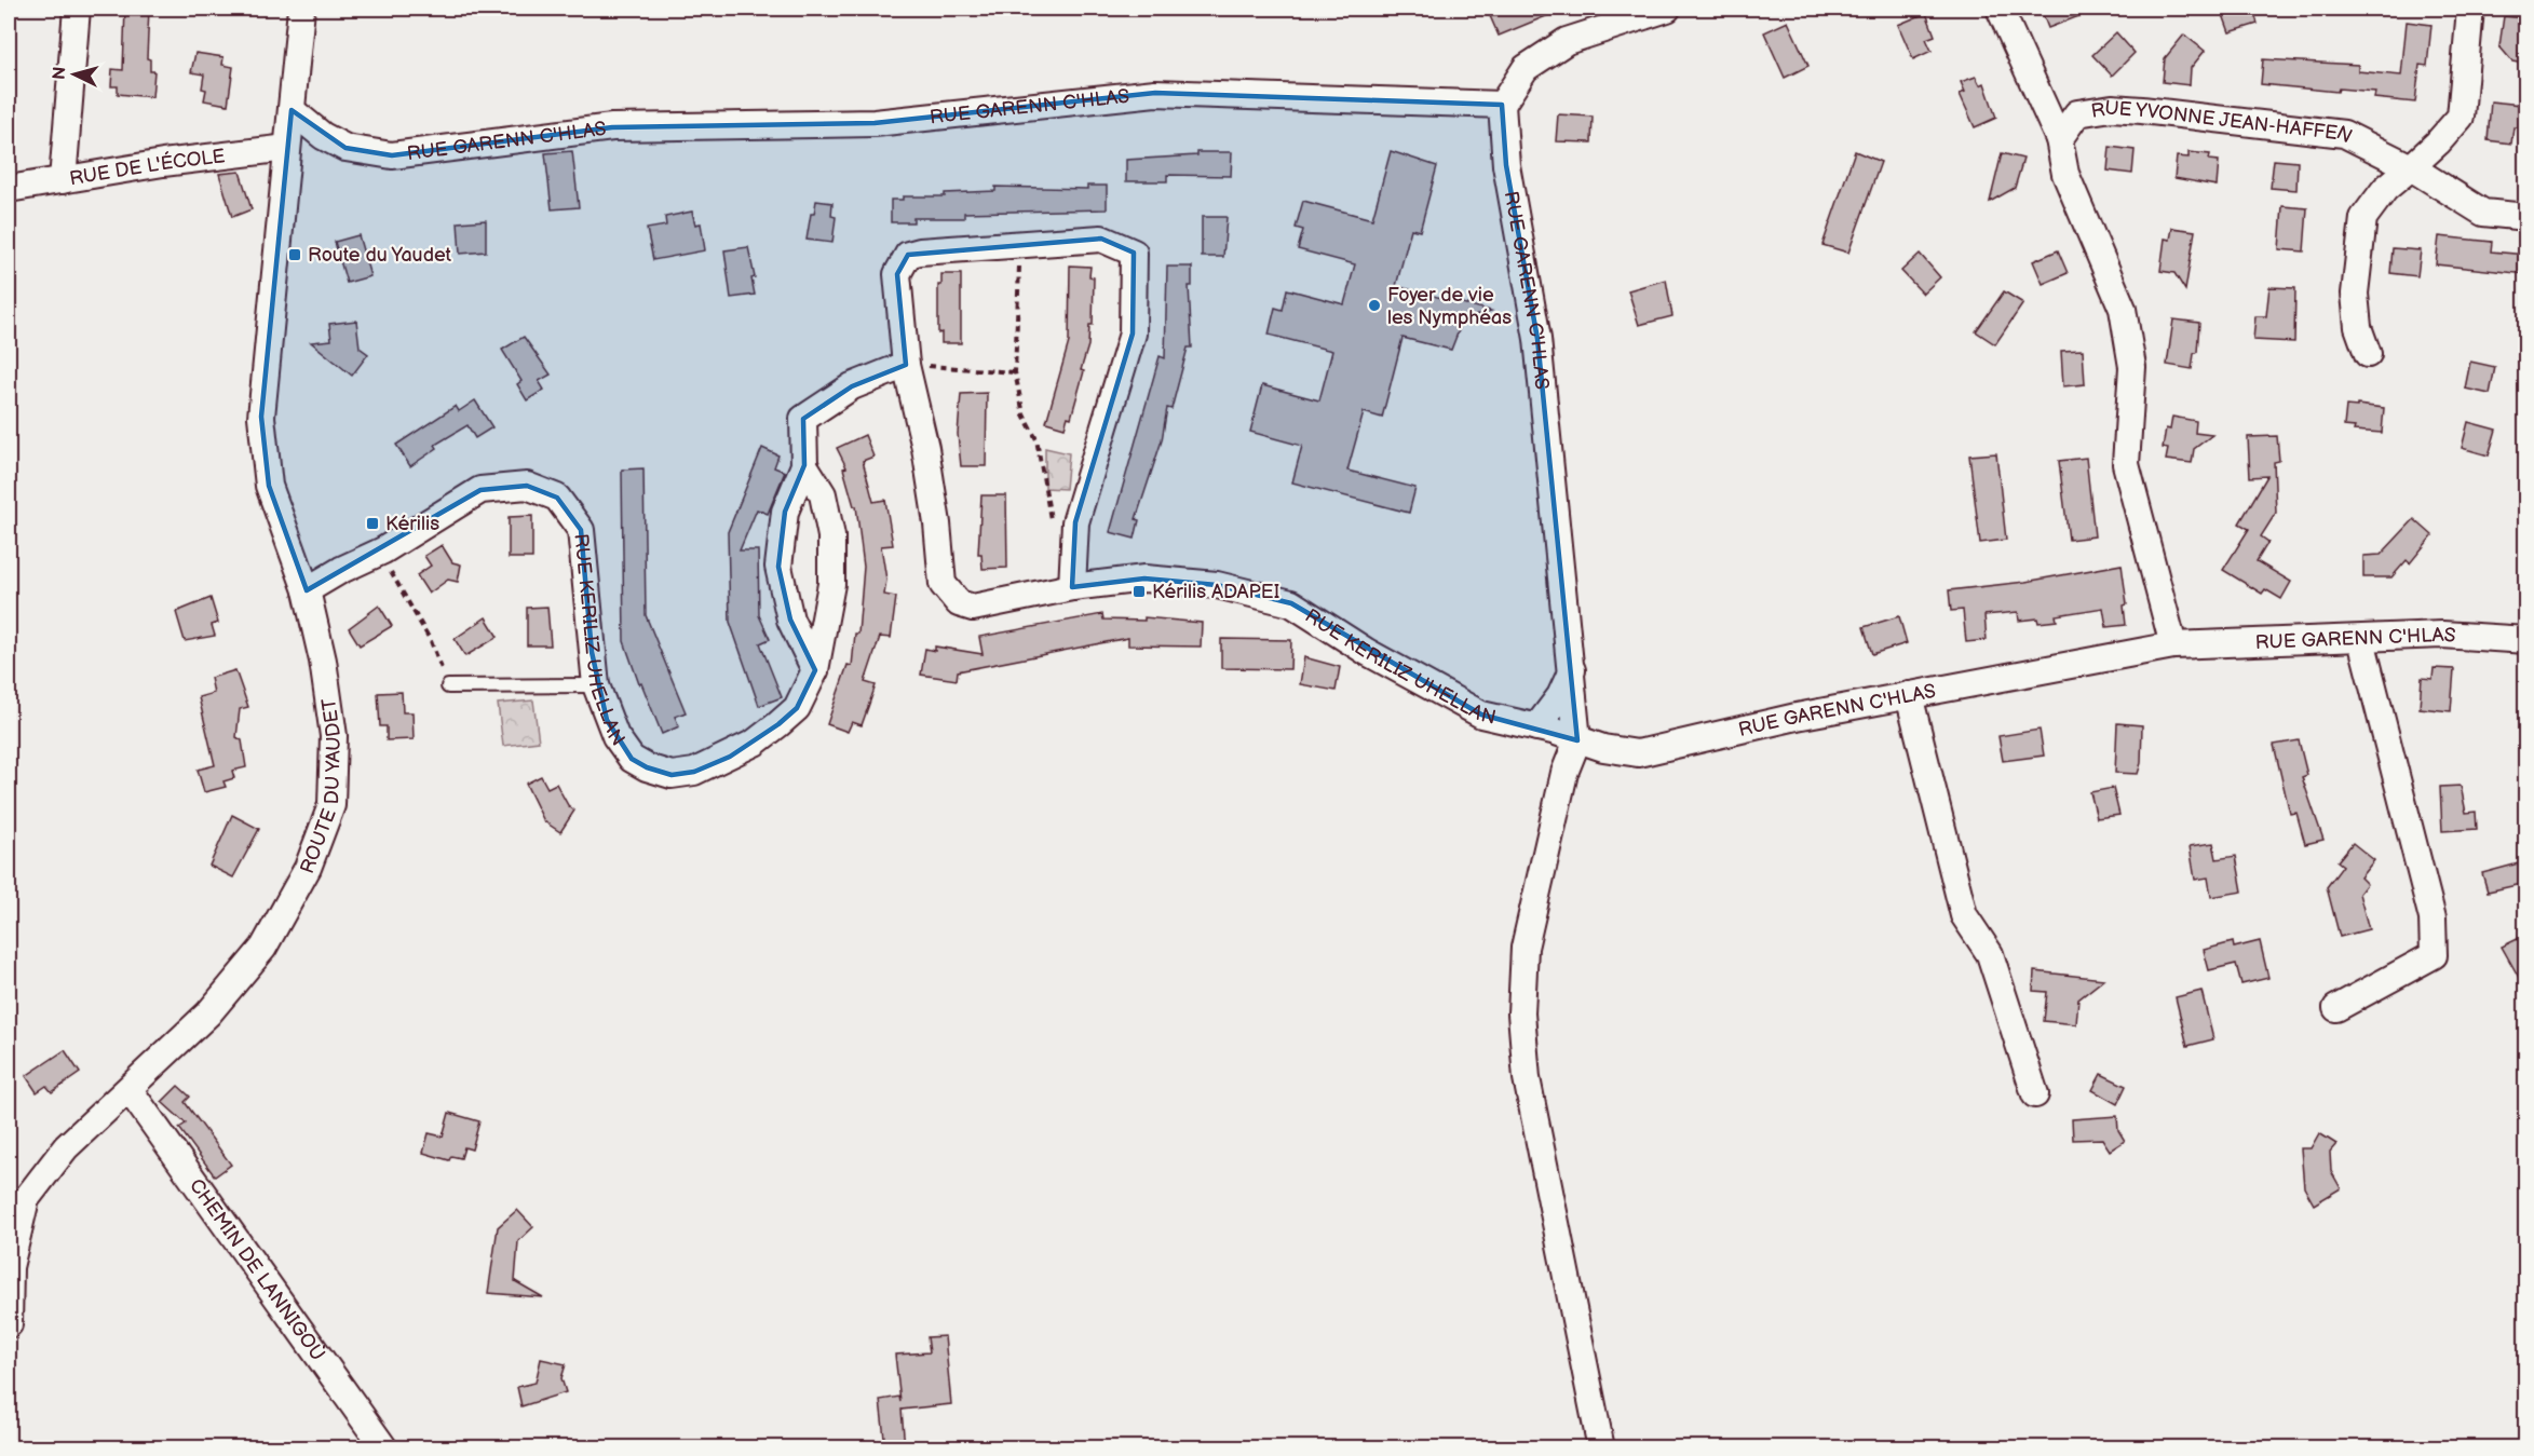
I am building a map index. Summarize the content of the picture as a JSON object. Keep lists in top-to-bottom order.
{
  "streets": {
    "street": [
      "RUE GARENN C'HLAS",
      "RUE YVONNE JEAN-HAFFEN",
      "RUE DE L'ÉCOLE",
      "RUE KERILIZ UHELLAN",
      "ROUTE DU YAUDET",
      "CHEMIN DE LANNIGOÙ"
    ]
  },
  "crossings": [
    ["RUE GARENN C'HLAS", "RUE KERILIZ UHELLAN"],
    ["RUE GARENN C'HLAS", "ROUTE DU YAUDET"],
    ["RUE DE L'ÉCOLE", "ROUTE DU YAUDET"],
    ["RUE KERILIZ UHELLAN", "ROUTE DU YAUDET"],
    ["ROUTE DU YAUDET", "CHEMIN DE LANNIGOÙ"]
  ],
  "places": {
    "transit": ["Route du Yaudet", "Kérilis", "Kérilis ADAPEI"],
    "other": ["Foyer de vie les Nymphéas"]
  },
  "north": "left"
}
